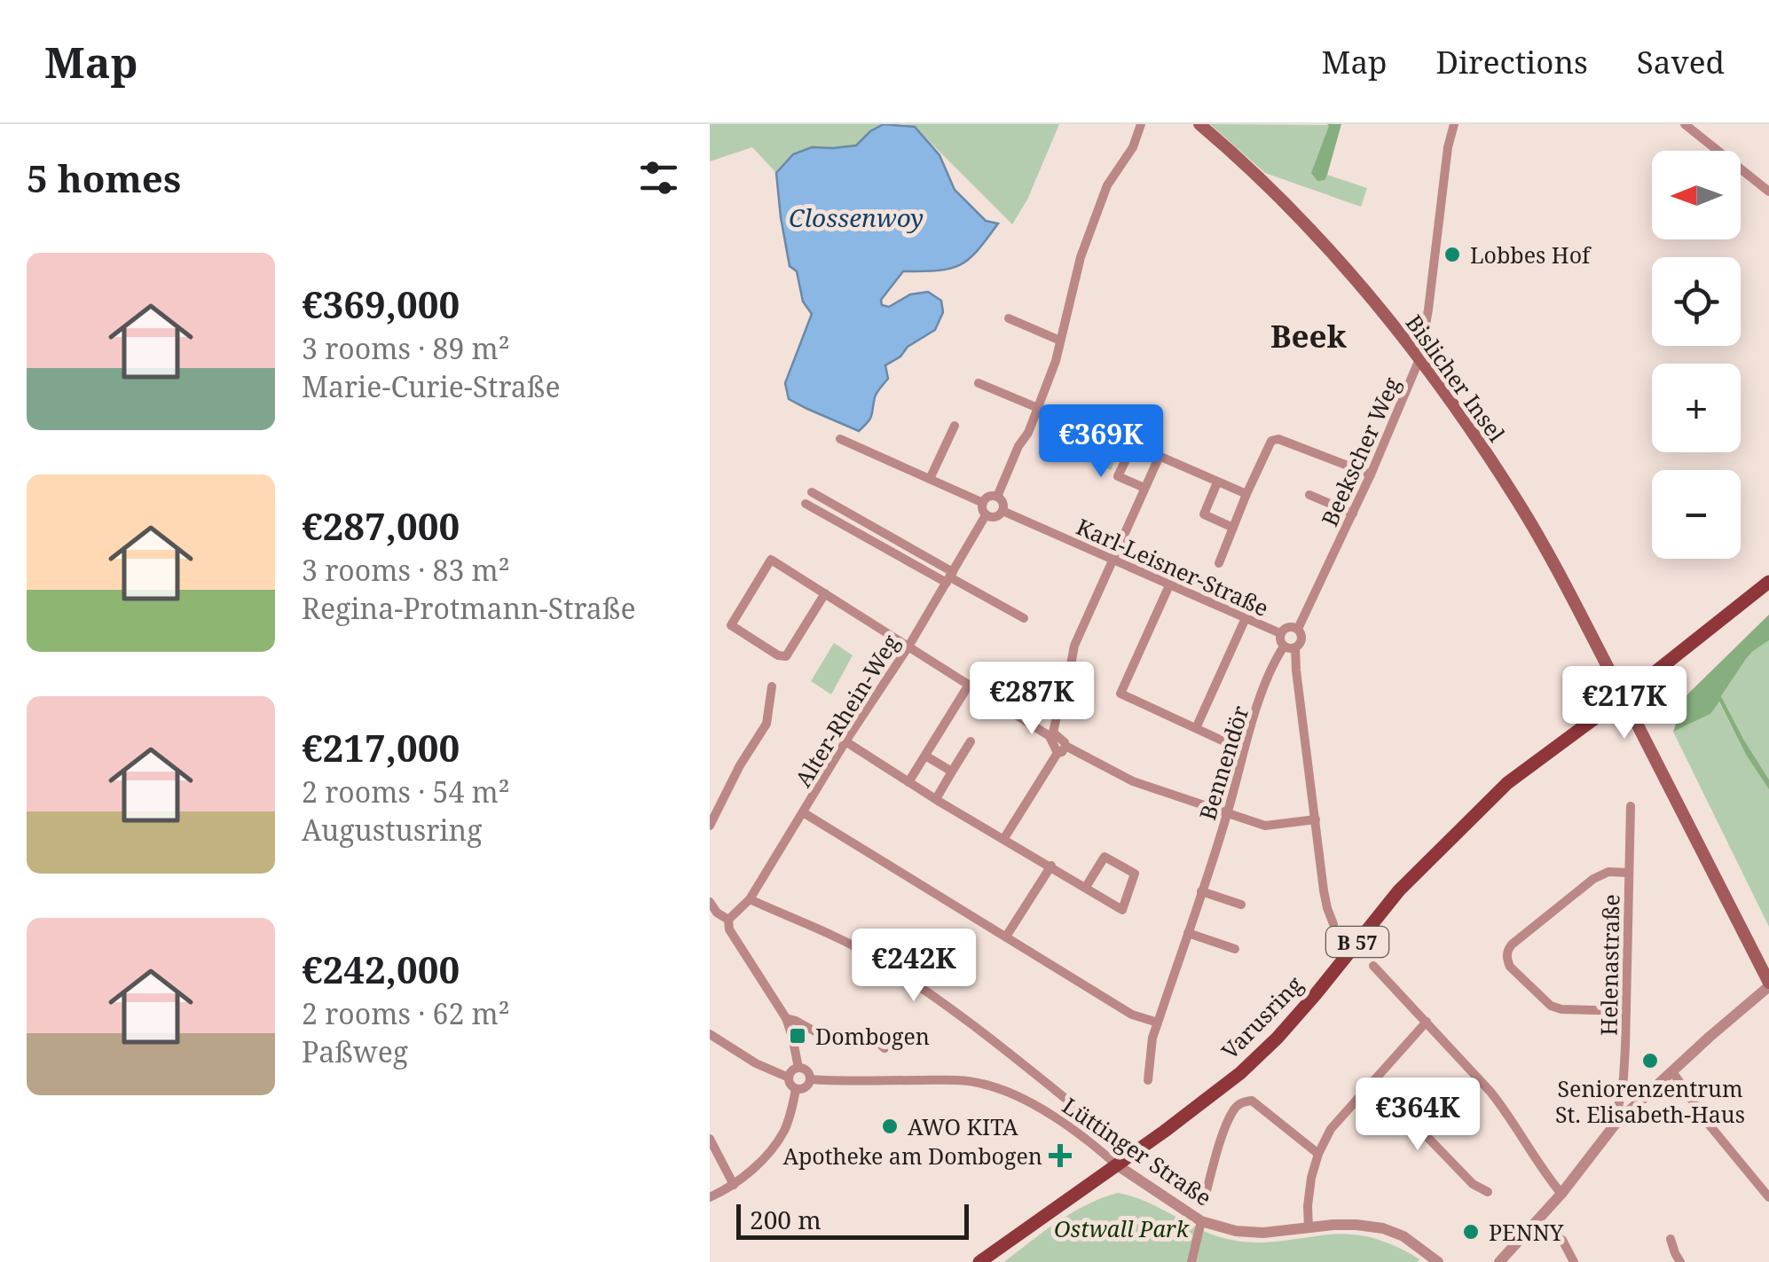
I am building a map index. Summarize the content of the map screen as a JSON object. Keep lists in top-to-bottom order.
{
  "streets": {
    "main road": ["Bislicher Insel", "B 57", "Varusring"],
    "street": [
      "Beekscher Weg",
      "Karl-Leisner-Straße",
      "Alter-Rhein-Weg",
      "Bennendör",
      "Helenastraße",
      "Lüttinger Straße"
    ]
  },
  "crossings": [
    ["Bislicher Insel", "Beekscher Weg"],
    ["Bislicher Insel", "B 57"],
    ["Bislicher Insel", "Varusring"],
    ["Beekscher Weg", "Karl-Leisner-Straße"],
    ["Beekscher Weg", "Bennendör"],
    ["Karl-Leisner-Straße", "Alter-Rhein-Weg"],
    ["Karl-Leisner-Straße", "Bennendör"],
    ["B 57", "Varusring"],
    ["Varusring", "Lüttinger Straße"]
  ],
  "districts": ["Beek"],
  "water": ["Clossenwoy"],
  "parks": ["Ostwall Park"],
  "places": {
    "other": [
      "Lobbes Hof",
      "Seniorenzentrum St. Elisabeth-Haus",
      "AWO KITA",
      "PENNY"
    ],
    "transit": ["Dombogen"],
    "health": ["Apotheke am Dombogen"]
  },
  "scale_bar": "200 m",
  "north": "left",
  "page": {
    "header": "Map",
    "nav": ["Map", "Directions", "Saved"],
    "heading": "5 homes",
    "map_buttons": ["+", "−"],
    "list": [
      {
        "name": "€369,000",
        "note": "3 rooms · 89 m² · Marie-Curie-Straße"
      },
      {
        "name": "€287,000",
        "note": "3 rooms · 83 m² · Regina-Protmann-Straße"
      },
      {
        "name": "€217,000",
        "note": "2 rooms · 54 m² · Augustusring"
      },
      {
        "name": "€242,000",
        "note": "2 rooms · 62 m² · Paßweg"
      }
    ],
    "price": [
      "€369K",
      "€287K",
      "€217K",
      "€242K",
      "€364K"
    ],
    "scale": "200 m"
  }
}
